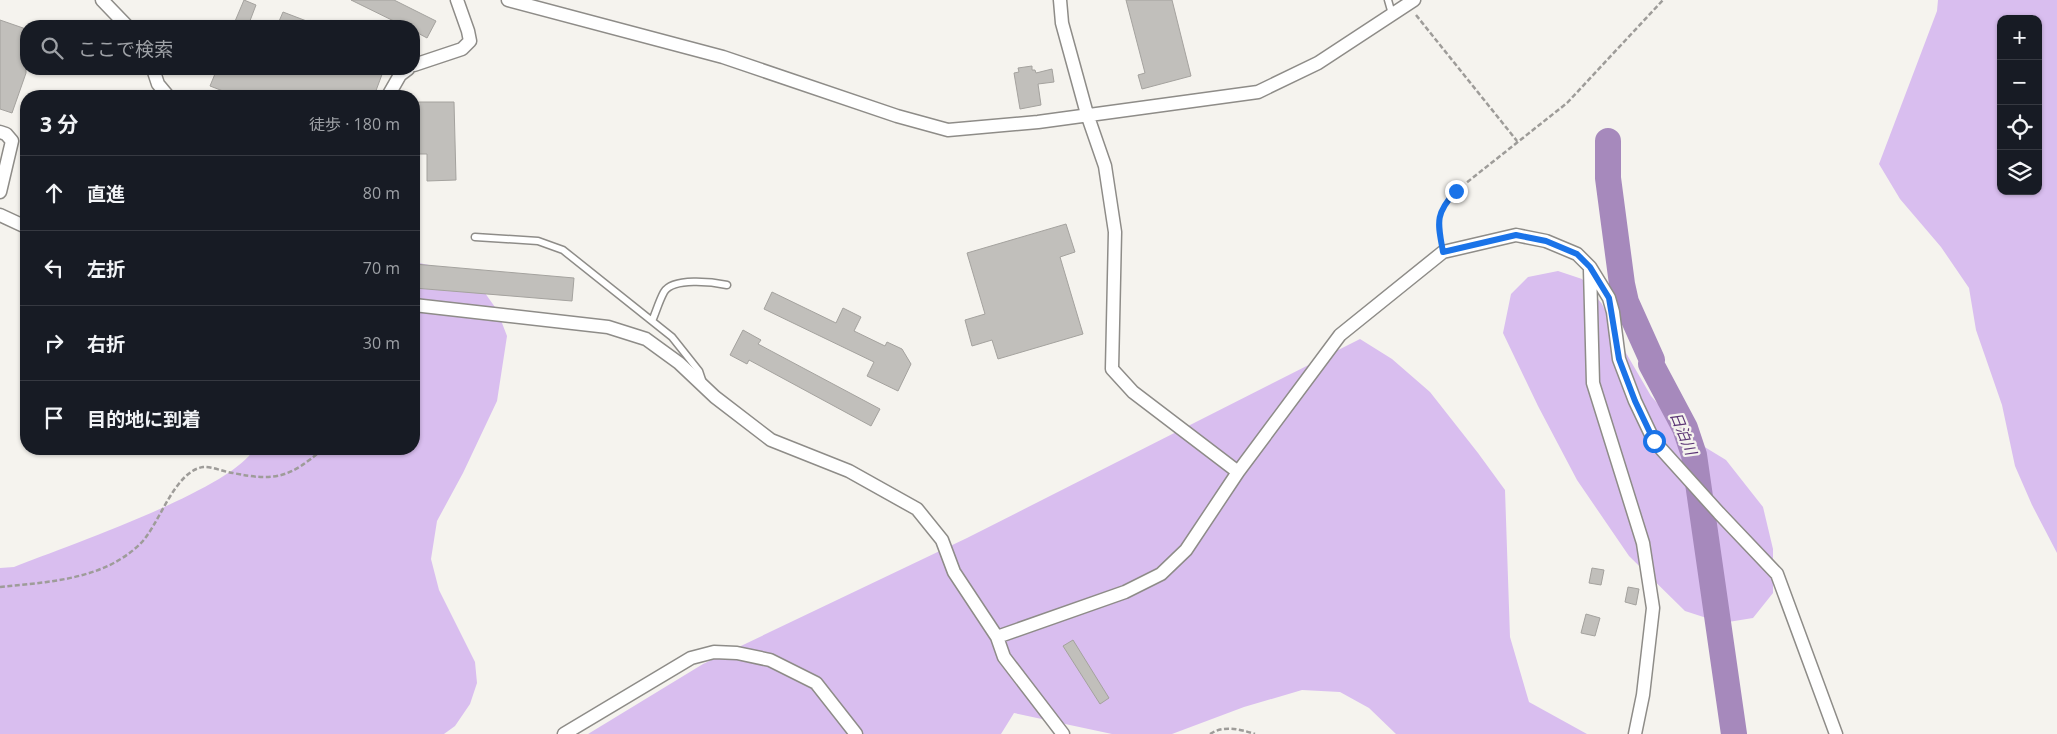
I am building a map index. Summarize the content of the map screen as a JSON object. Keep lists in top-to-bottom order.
{
  "water": ["日泊川"],
  "page": {
    "map_buttons": ["+", "−"],
    "search": "ここで検索",
    "heading": ["3 分", "徒歩 · 180 m"],
    "list": [
      ["直進", "80 m"],
      ["左折", "70 m"],
      ["右折", "30 m"],
      "目的地に到着"
    ]
  }
}
